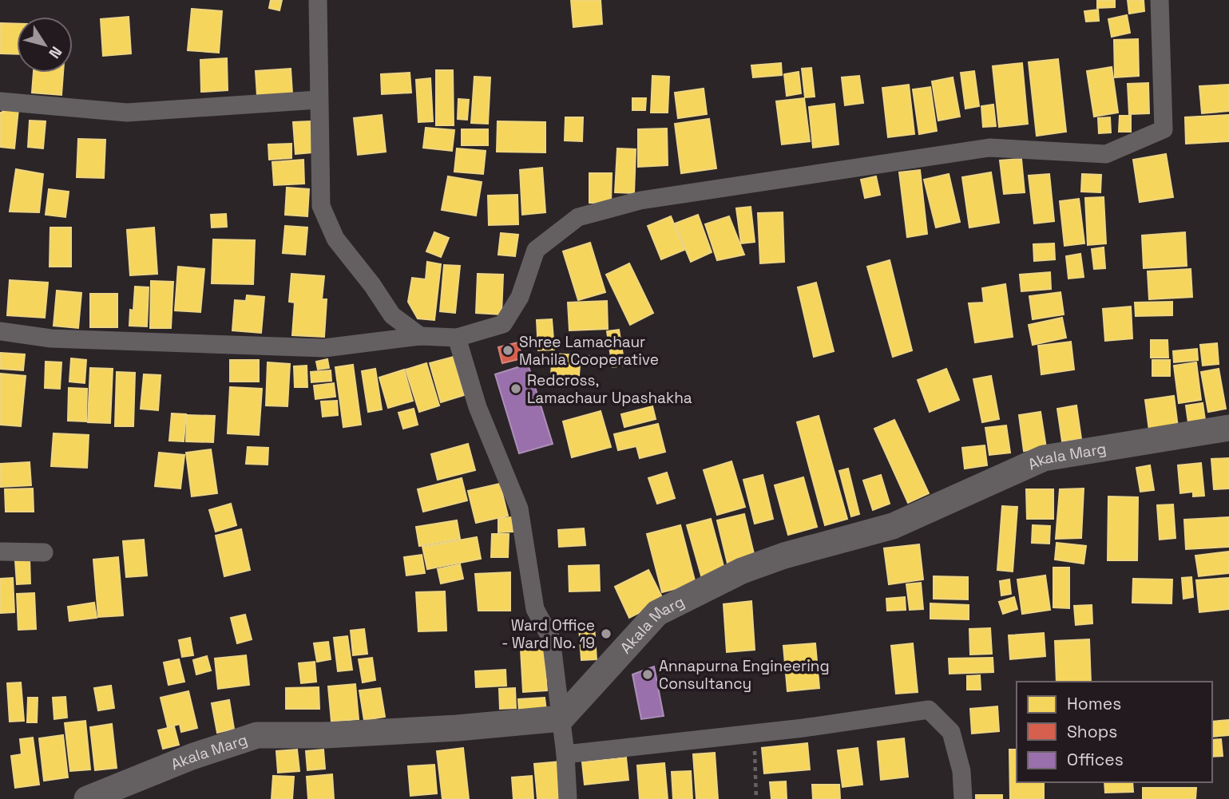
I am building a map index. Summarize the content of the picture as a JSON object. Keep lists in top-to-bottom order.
{
  "streets": {
    "main road": ["Akala Marg"]
  },
  "places": [
    "Shree Lamachaur Mahila Cooperative",
    "Redcross, Lamachaur Upashakha",
    "Ward Office - Ward No. 19",
    "Annapurna Engineering Consultancy"
  ],
  "legend": ["Homes", "Shops", "Offices"],
  "north": "bottom right"
}
